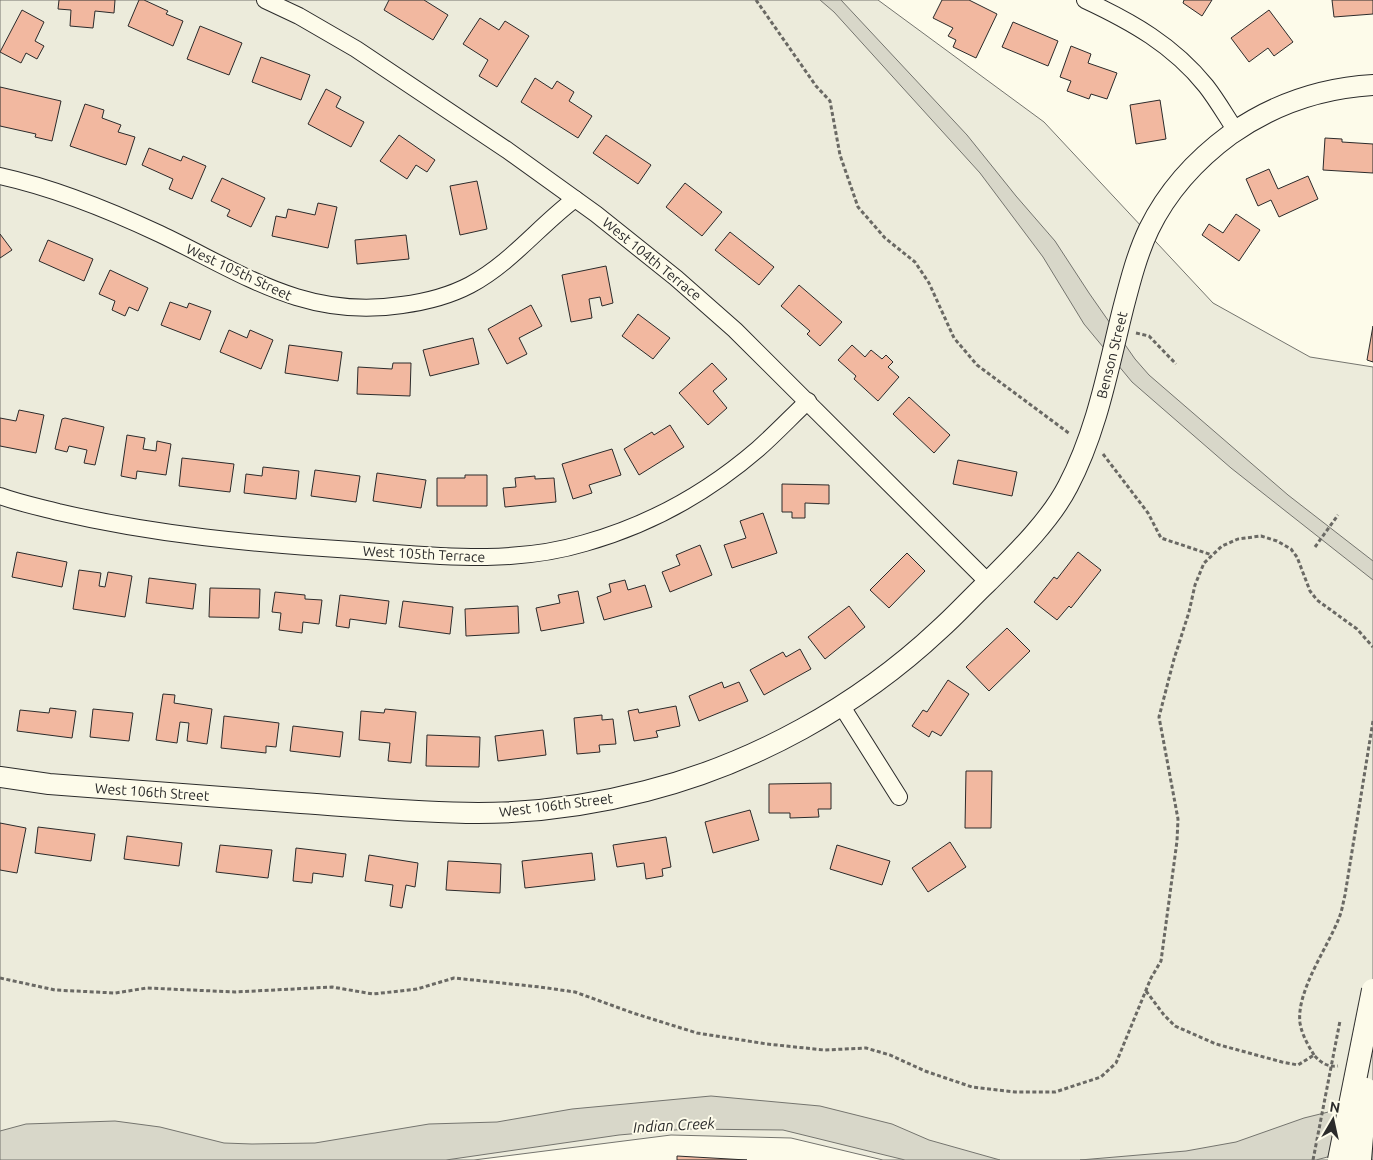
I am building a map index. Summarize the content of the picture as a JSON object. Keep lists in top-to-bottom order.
{
  "streets": {
    "street": [
      "West 104th Terrace",
      "West 105th Street",
      "Benson Street",
      "West 105th Terrace",
      "West 106th Street"
    ]
  },
  "crossings": [
    ["West 104th Terrace", "West 105th Street"],
    ["West 104th Terrace", "Benson Street"],
    ["West 104th Terrace", "West 105th Terrace"],
    ["West 104th Terrace", "West 106th Street"],
    ["Benson Street", "West 106th Street"]
  ],
  "water": ["Indian Creek"],
  "north": "top"
}
